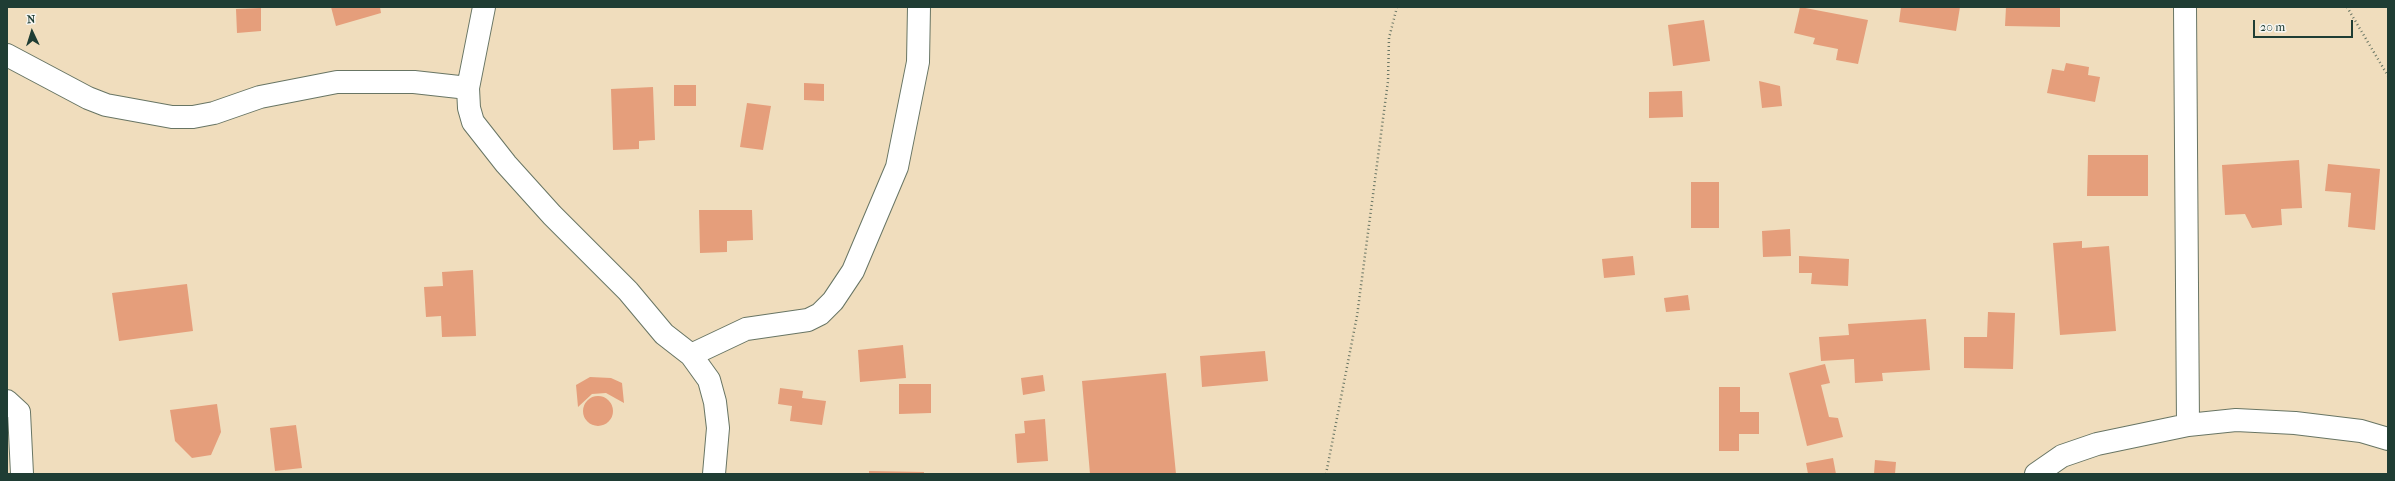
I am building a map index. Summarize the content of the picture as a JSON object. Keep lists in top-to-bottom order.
{
  "scale_bar": "20 m",
  "north": "top"
}
